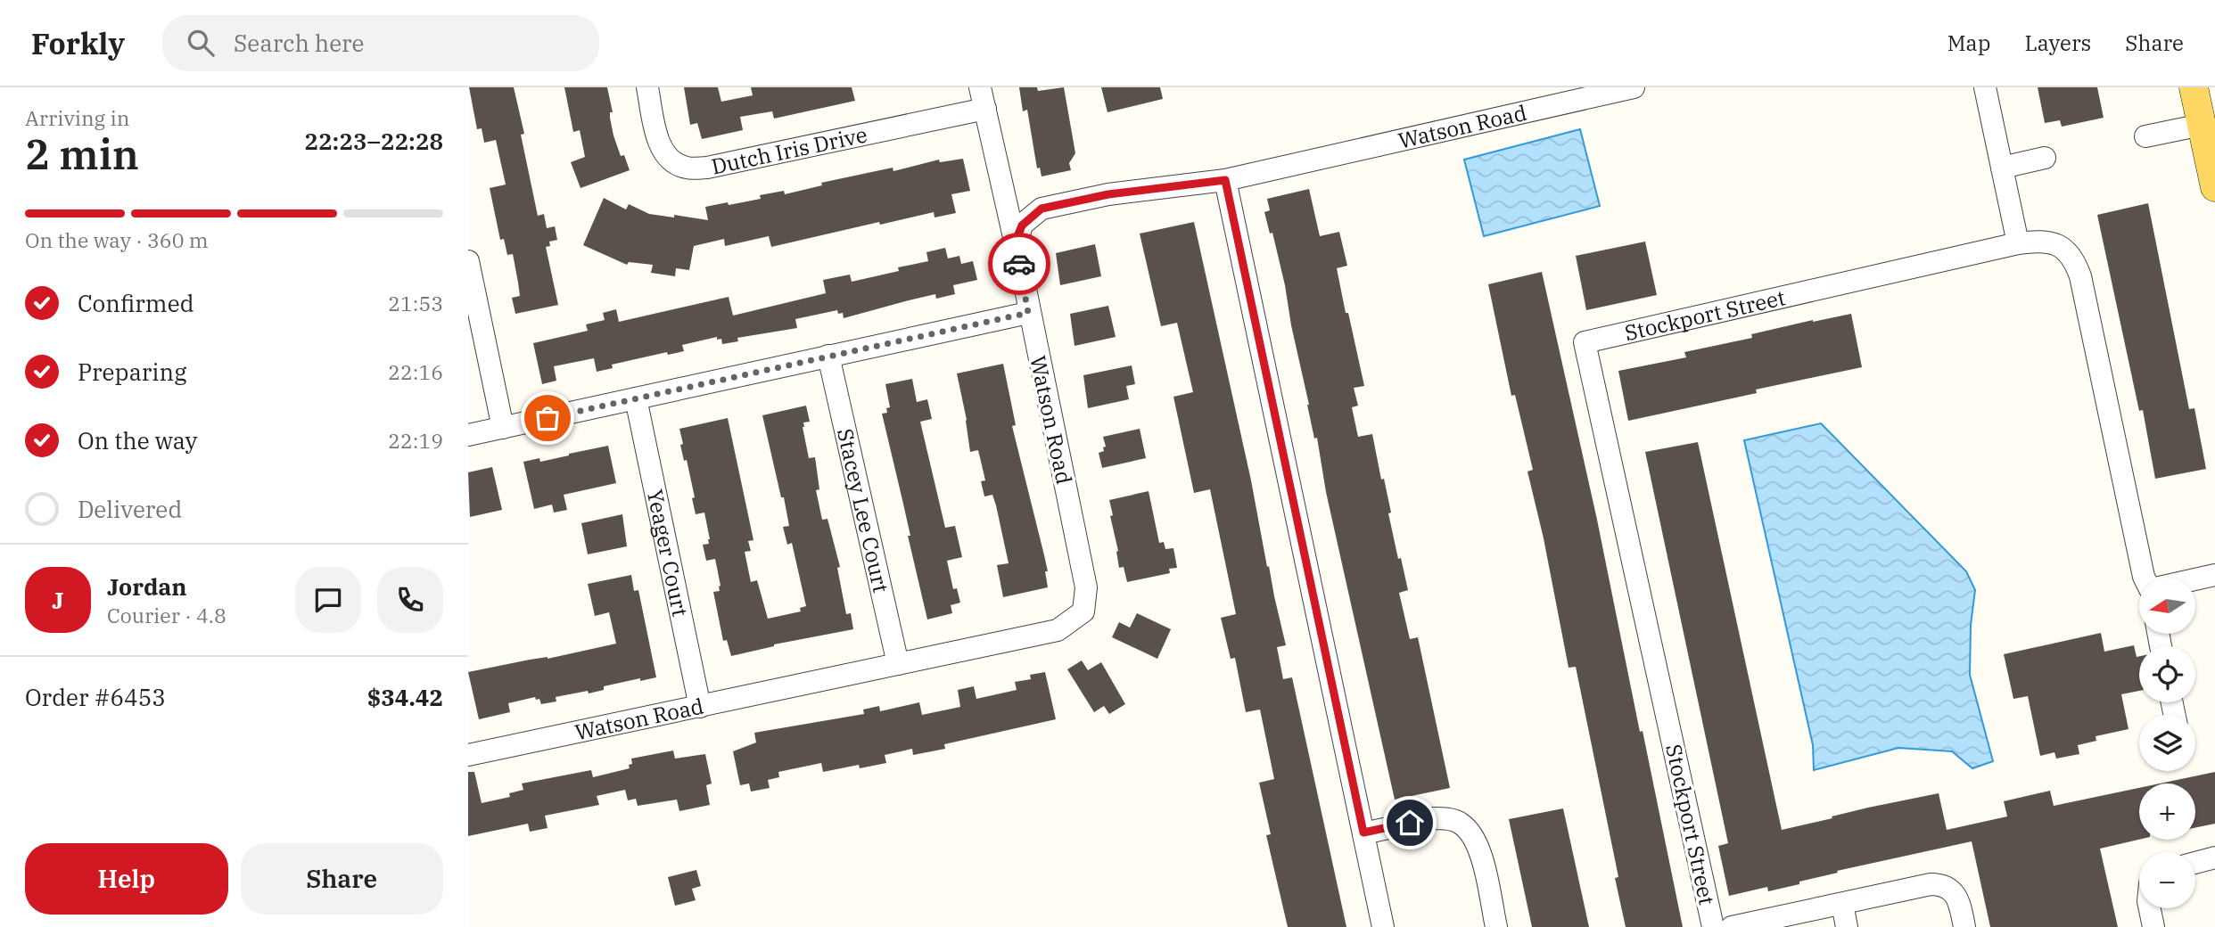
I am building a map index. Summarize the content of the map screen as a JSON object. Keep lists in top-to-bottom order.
{
  "streets": {
    "street": [
      "Watson Road",
      "Dutch Iris Drive",
      "Stockport Street",
      "Stacey Lee Court",
      "Yeager Court"
    ]
  },
  "crossings": [
    ["Watson Road", "Stacey Lee Court"],
    ["Watson Road", "Yeager Court"]
  ],
  "north": "left",
  "page": {
    "header": "Forkly",
    "search": "Search here",
    "nav": ["Map", "Layers", "Share"],
    "heading": ["2 min", "Arriving in", "22:23–22:28"],
    "panel": [
      "Jordan",
      "Courier · 4.8",
      "Order #6453",
      "$34.42"
    ],
    "bar": "On the way · 360 m",
    "list": [
      ["Confirmed", "21:53"],
      ["Preparing", "22:16"],
      ["On the way", "22:19"],
      "Delivered"
    ],
    "round": "J",
    "map_buttons": ["+", "−"],
    "buttons": ["Help", "Share"]
  }
}
